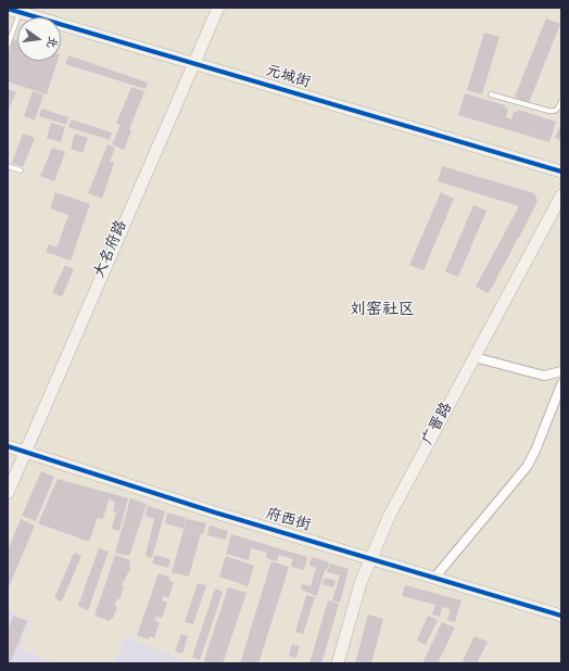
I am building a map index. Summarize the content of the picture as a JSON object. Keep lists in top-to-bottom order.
{
  "streets": {
    "street": [
      "元城街",
      "大名府路",
      "广晋路",
      "府西街"
    ]
  },
  "crossings": [
    ["元城街", "大名府路"],
    ["大名府路", "府西街"],
    ["广晋路", "府西街"]
  ],
  "districts": ["刘窑社区"],
  "north": "right"
}
